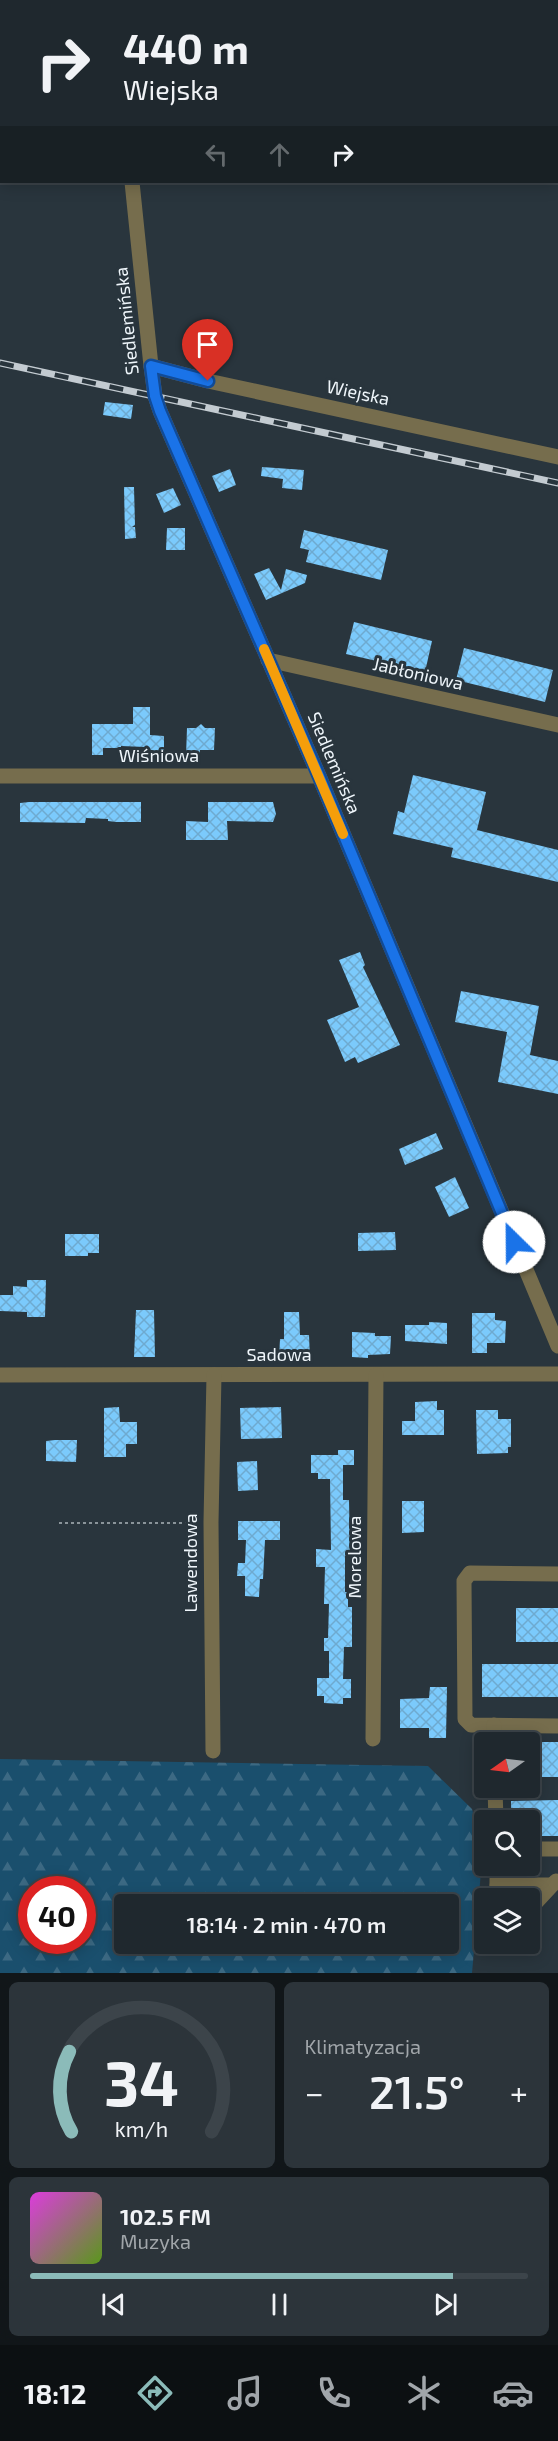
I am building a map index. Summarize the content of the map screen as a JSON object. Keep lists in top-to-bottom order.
{
  "streets": {
    "street": [
      "Siedlemińska",
      "Wiejska",
      "Jabłoniowa",
      "Wiśniowa",
      "Sadowa",
      "Morelowa",
      "Lawendowa"
    ]
  },
  "crossings": [
    ["Siedlemińska", "Wiejska"],
    ["Siedlemińska", "Jabłoniowa"],
    ["Siedlemińska", "Wiśniowa"],
    ["Sadowa", "Morelowa"],
    ["Sadowa", "Lawendowa"]
  ],
  "north": "left",
  "page": {
    "turn": ["440 m", "Wiejska"],
    "limit": "40",
    "trip": "18:14 · 2 min · 470 m",
    "tile": "Klimatyzacja",
    "heat": ["−", "21.5°", "+"],
    "song": ["102.5 FM", "Muzyka"],
    "tabs": "18:12",
    "gauge": ["34", "km/h"]
  }
}
